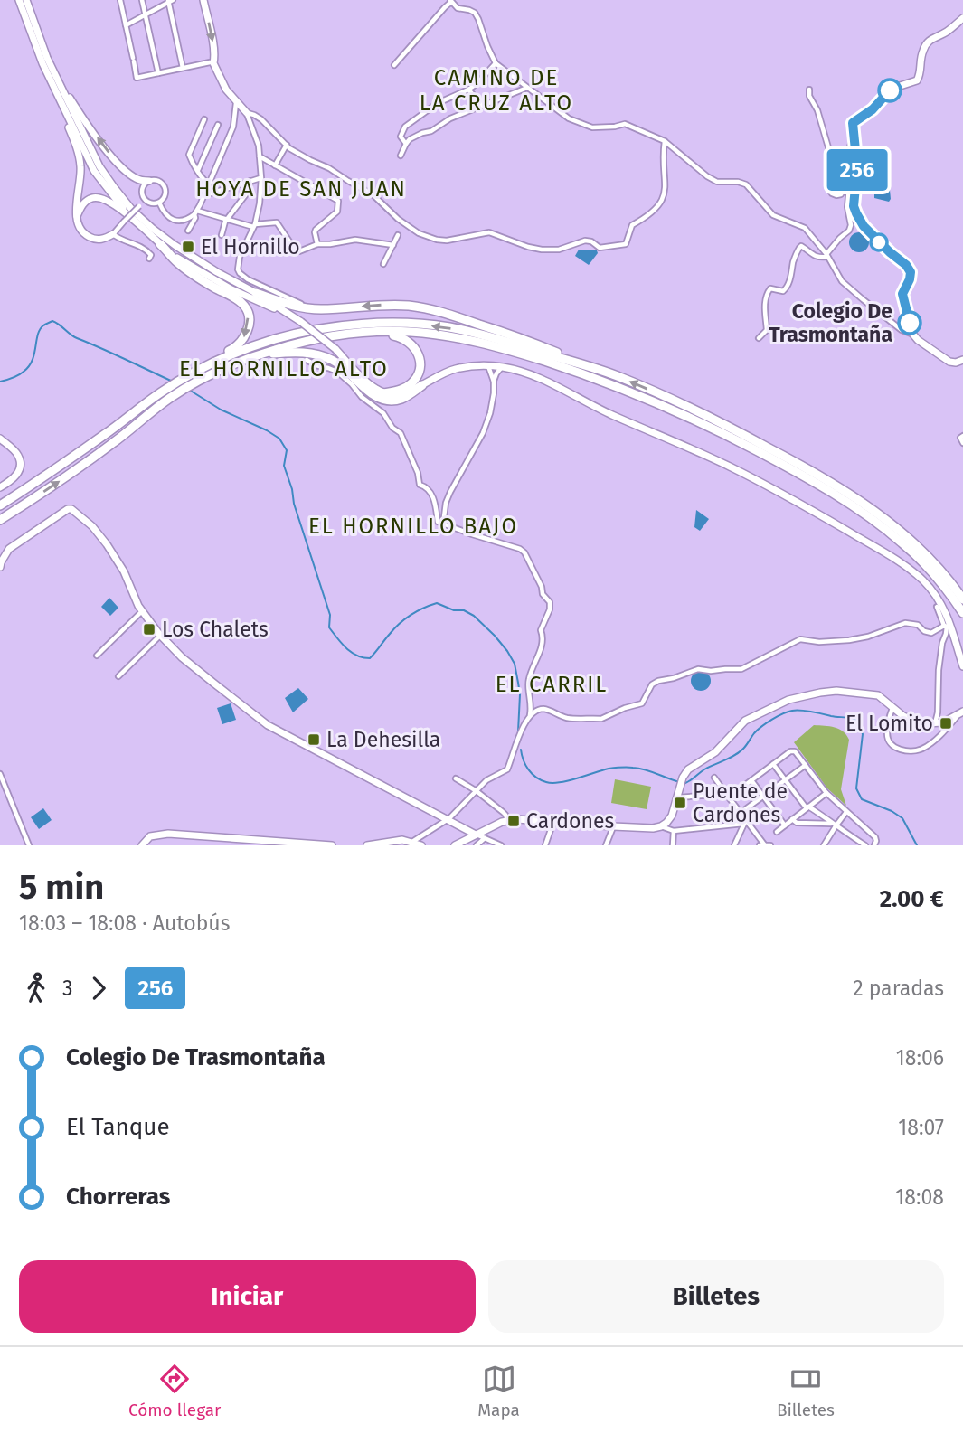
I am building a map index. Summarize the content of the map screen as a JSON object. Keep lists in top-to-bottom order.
{
  "districts": [
    "CAMINO DE LA CRUZ ALTO",
    "HOYA DE SAN JUAN",
    "EL HORNILLO ALTO",
    "EL HORNILLO BAJO",
    "EL CARRIL"
  ],
  "places": {
    "transit": [
      "El Hornillo",
      "Los Chalets",
      "El Lomito",
      "La Dehesilla",
      "Puente de Cardones",
      "Cardones"
    ],
    "other": ["Colegio De Trasmontaña"]
  },
  "lines": ["bus line 256"],
  "page": {
    "on_map": "256",
    "heading": ["5 min", "18:03 – 18:08 · Autobús", "2.00 €"],
    "legs": ["3", "256", "2 paradas"],
    "list": [
      {
        "name": "Colegio De Trasmontaña",
        "value": "18:06"
      },
      {
        "name": "El Tanque",
        "value": "18:07"
      },
      {
        "name": "Chorreras",
        "value": "18:08"
      }
    ],
    "buttons": ["Iniciar", "Billetes"],
    "tabs": ["Cómo llegar", "Mapa", "Billetes"]
  }
}
